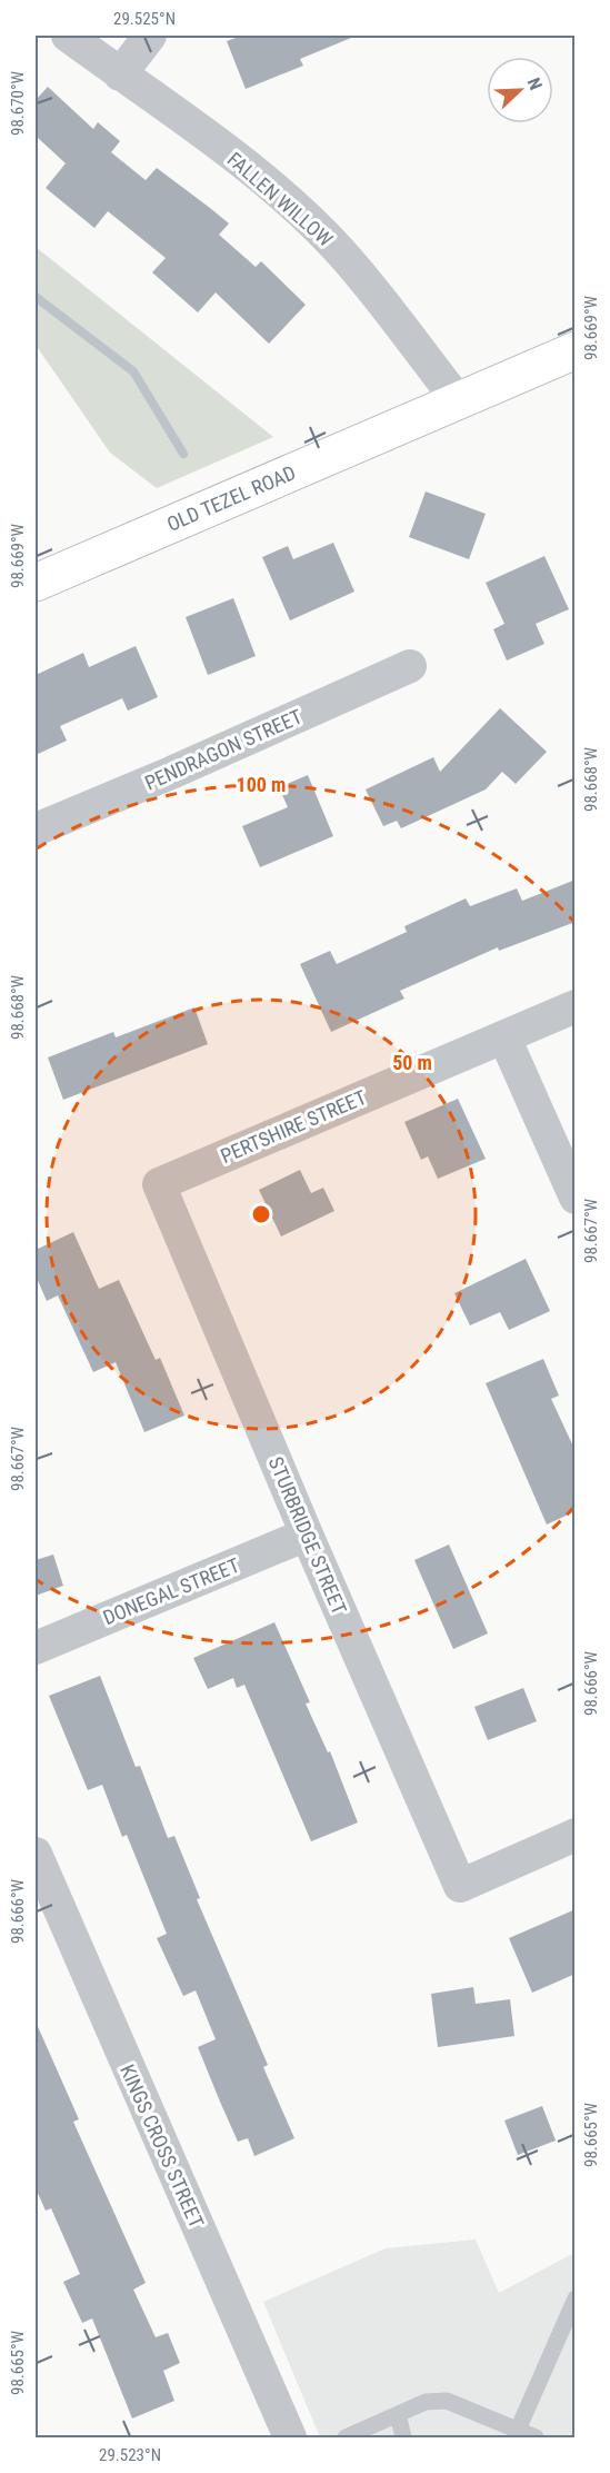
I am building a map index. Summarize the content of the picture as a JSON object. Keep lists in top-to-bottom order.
{
  "streets": {
    "street": [
      "FALLEN WILLOW",
      "OLD TEZEL ROAD",
      "PENDRAGON STREET",
      "PERTSHIRE STREET",
      "STURBRIDGE STREET",
      "DONEGAL STREET",
      "KINGS CROSS STREET"
    ]
  },
  "crossings": [
    ["FALLEN WILLOW", "OLD TEZEL ROAD"],
    ["PERTSHIRE STREET", "STURBRIDGE STREET"],
    ["STURBRIDGE STREET", "DONEGAL STREET"]
  ],
  "north": "top right",
  "coordinates": [
    "29.525°N",
    "98.670°W",
    "98.669°W",
    "98.668°W",
    "98.667°W",
    "98.666°W",
    "98.665°W",
    "29.523°N"
  ],
  "rings": ["100 m", "50 m"]
}
